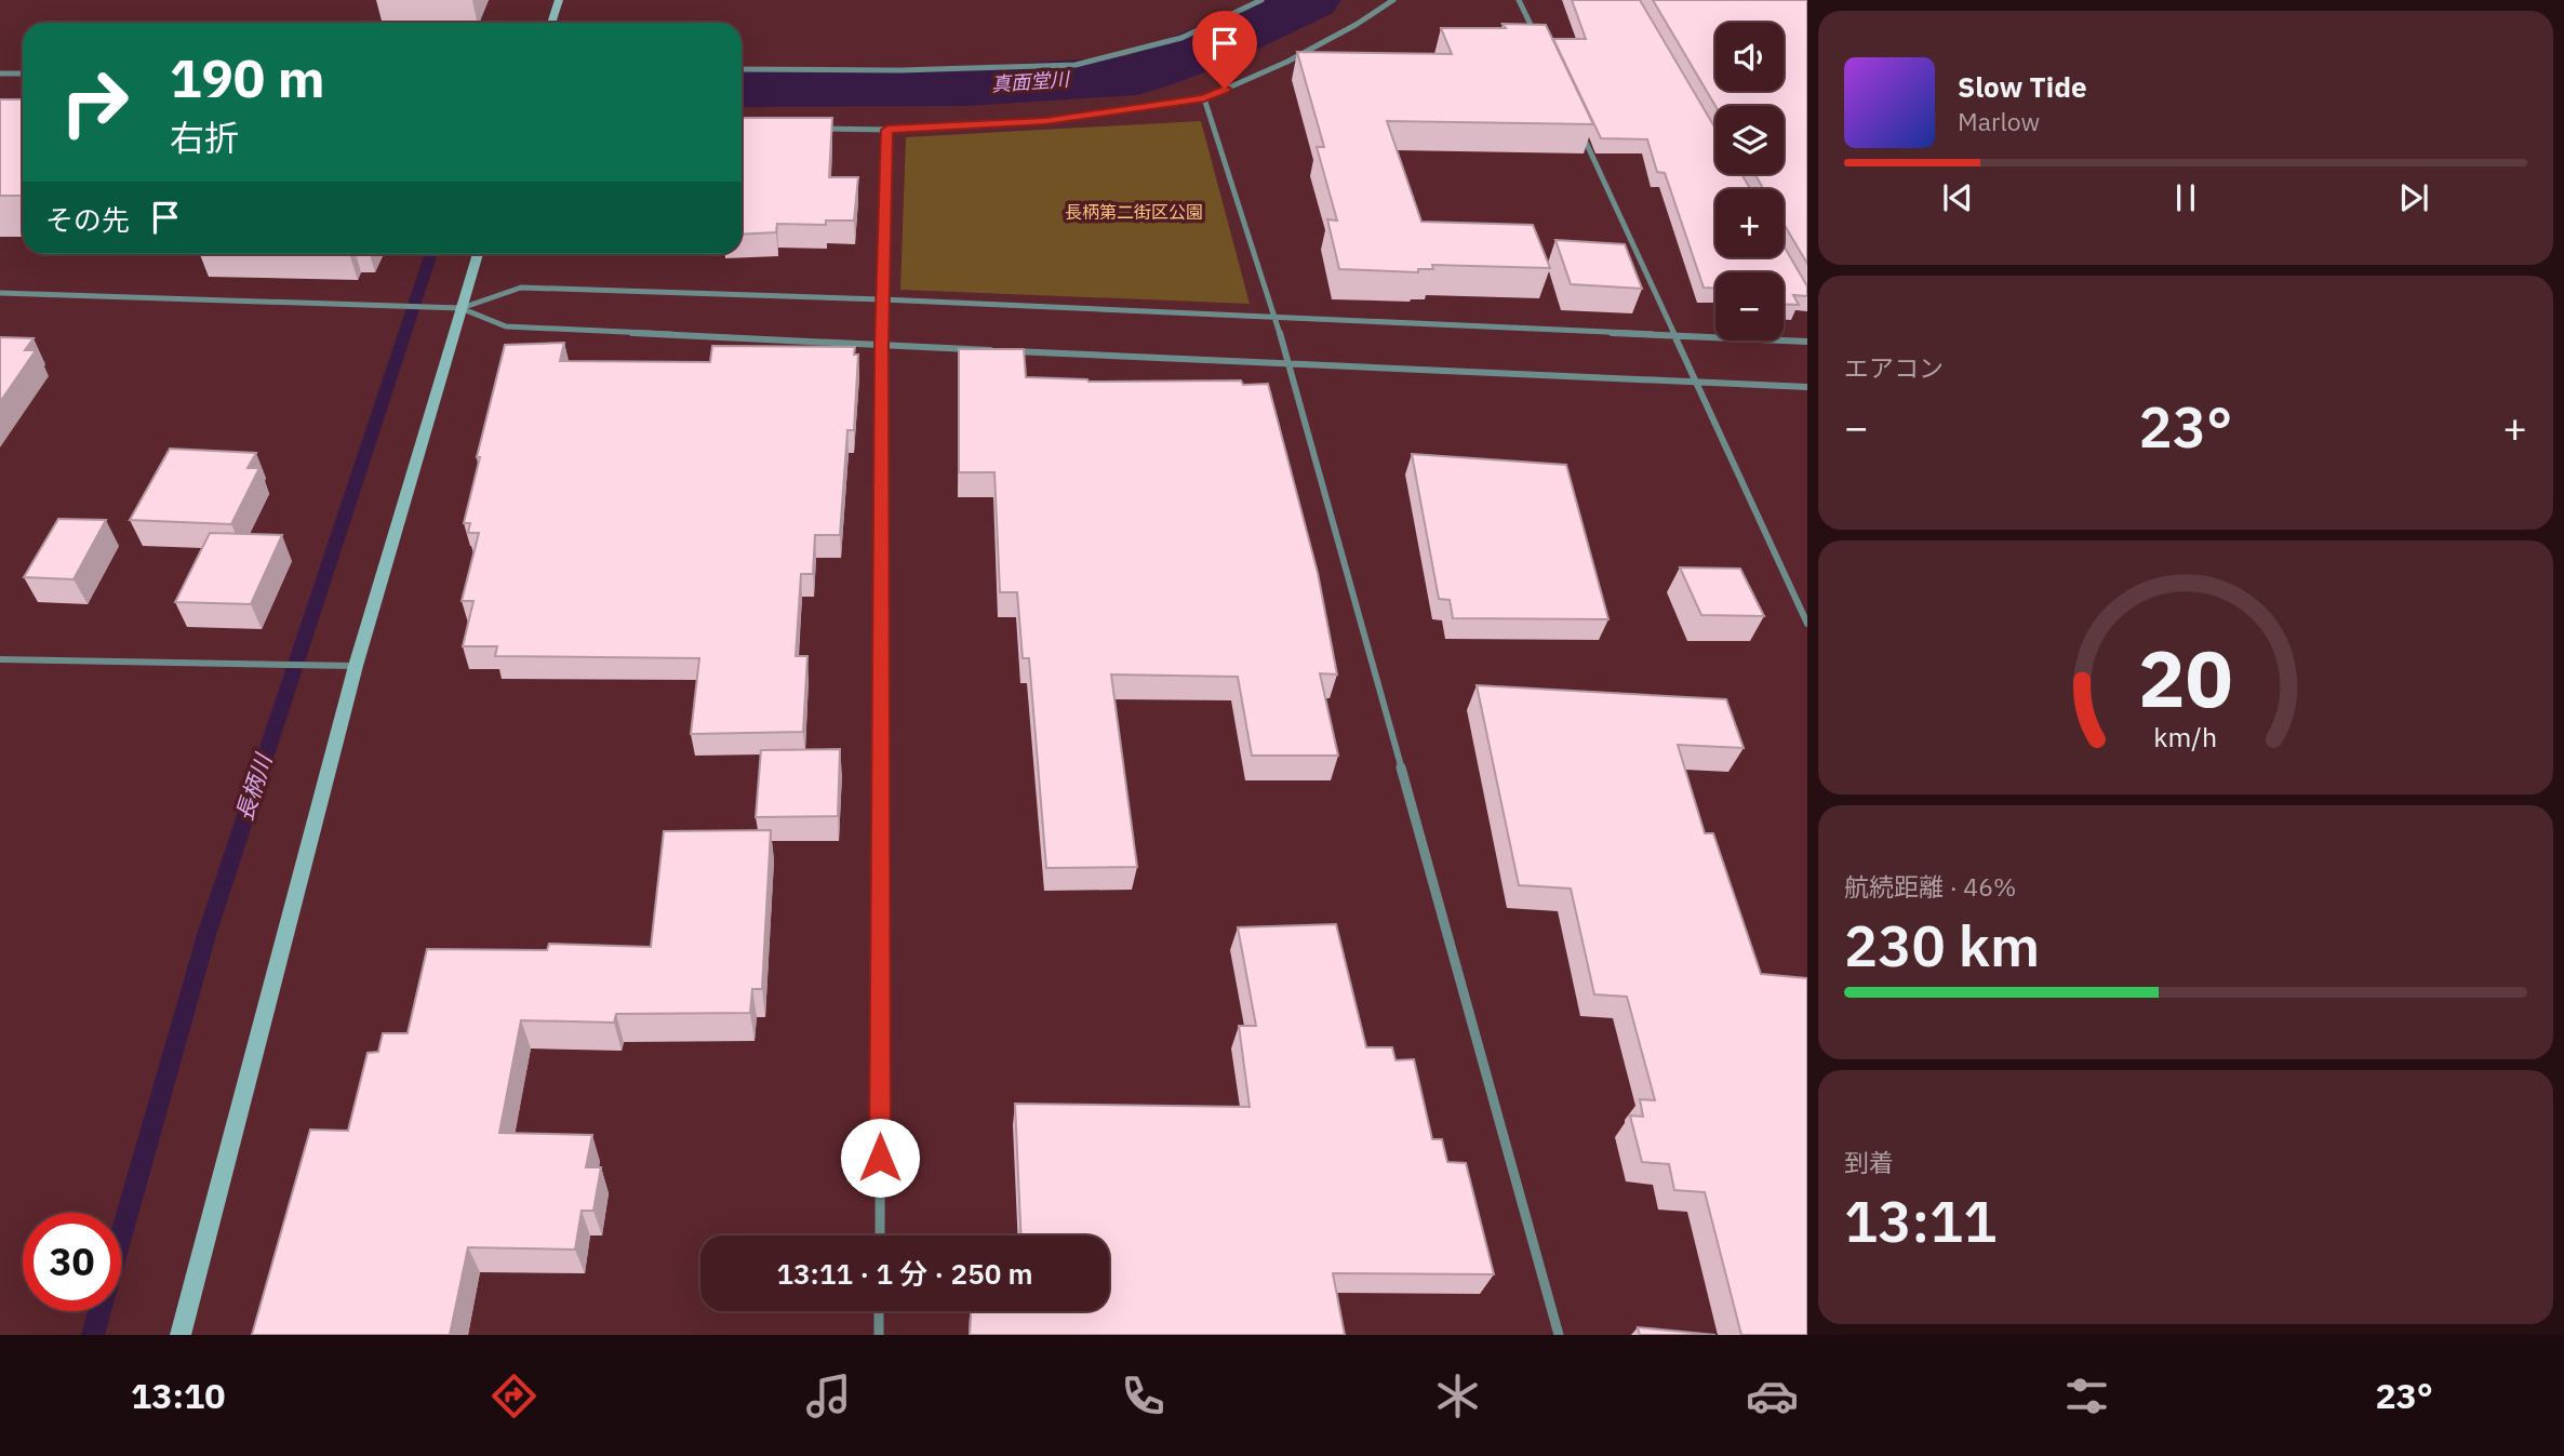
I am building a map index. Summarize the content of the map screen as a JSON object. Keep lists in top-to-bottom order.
{
  "water": ["真面堂川", "長柄川"],
  "parks": ["長柄第二街区公園"],
  "page": {
    "map_buttons": ["+", "−"],
    "turn": ["190 m", "右折"],
    "song": ["Slow Tide", "Marlow"],
    "then": "その先",
    "tile": [
      "エアコン",
      ["航続距離 · 46%", "230 km"],
      ["到着", "13:11"]
    ],
    "heat": ["−", "23°", "+"],
    "limit": "30",
    "trip": "13:11 · 1 分 · 250 m",
    "tabs": ["13:10", "23°"],
    "gauge": ["20", "km/h"]
  }
}
